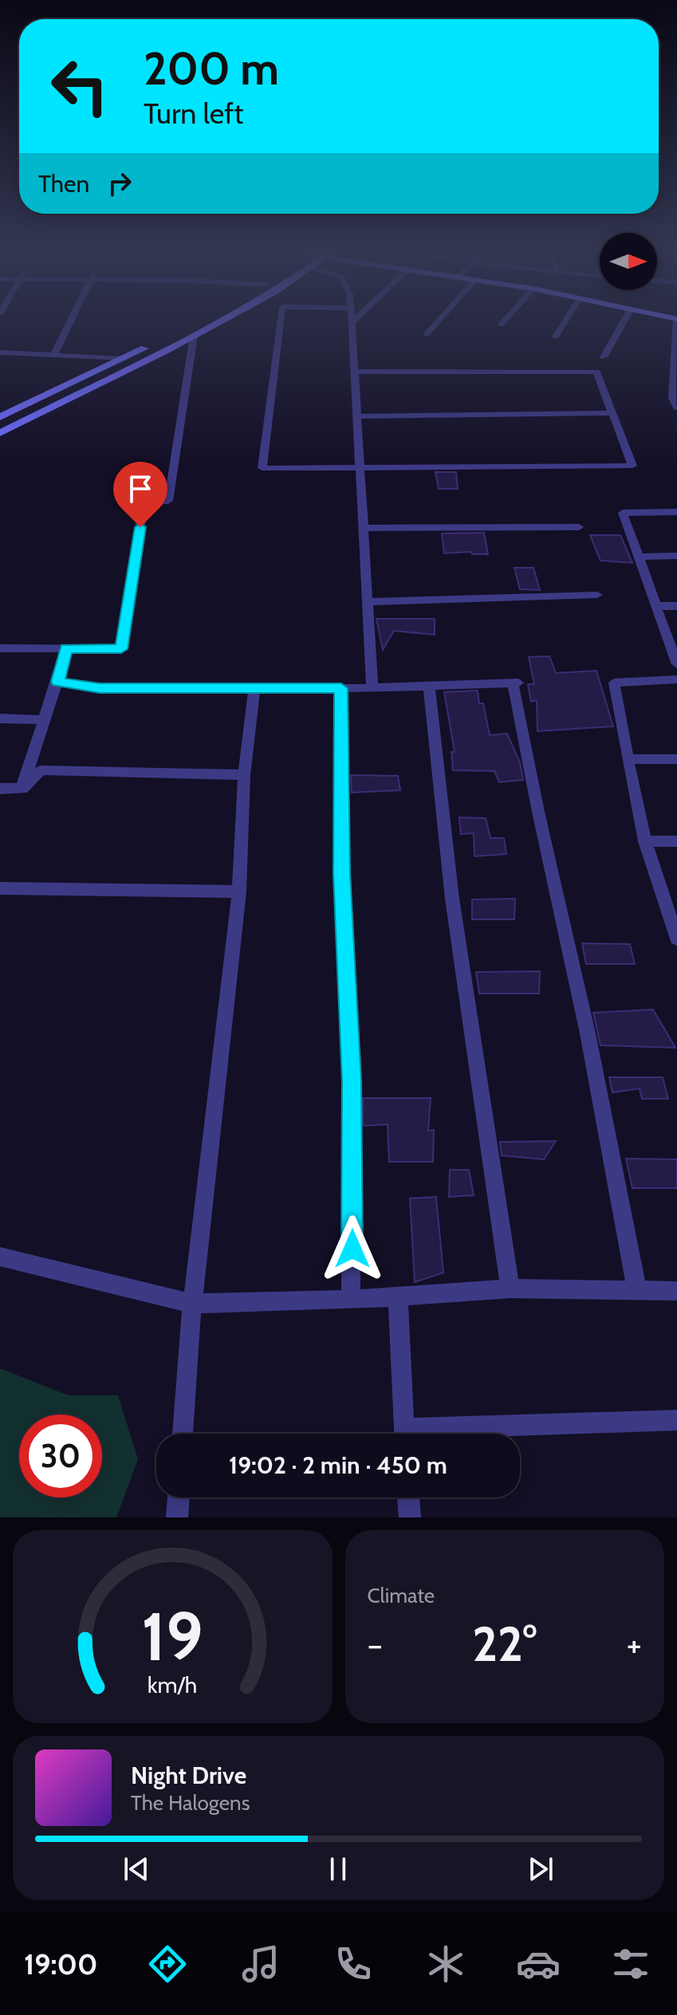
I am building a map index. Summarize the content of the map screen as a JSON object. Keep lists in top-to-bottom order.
{
  "north": "right",
  "page": {
    "turn": ["200 m", "Turn left"],
    "then": "Then",
    "limit": "30",
    "trip": "19:02 · 2 min · 450 m",
    "tile": "Climate",
    "heat": ["−", "22°", "+"],
    "song": ["Night Drive", "The Halogens"],
    "tabs": "19:00",
    "gauge": ["19", "km/h"]
  }
}
